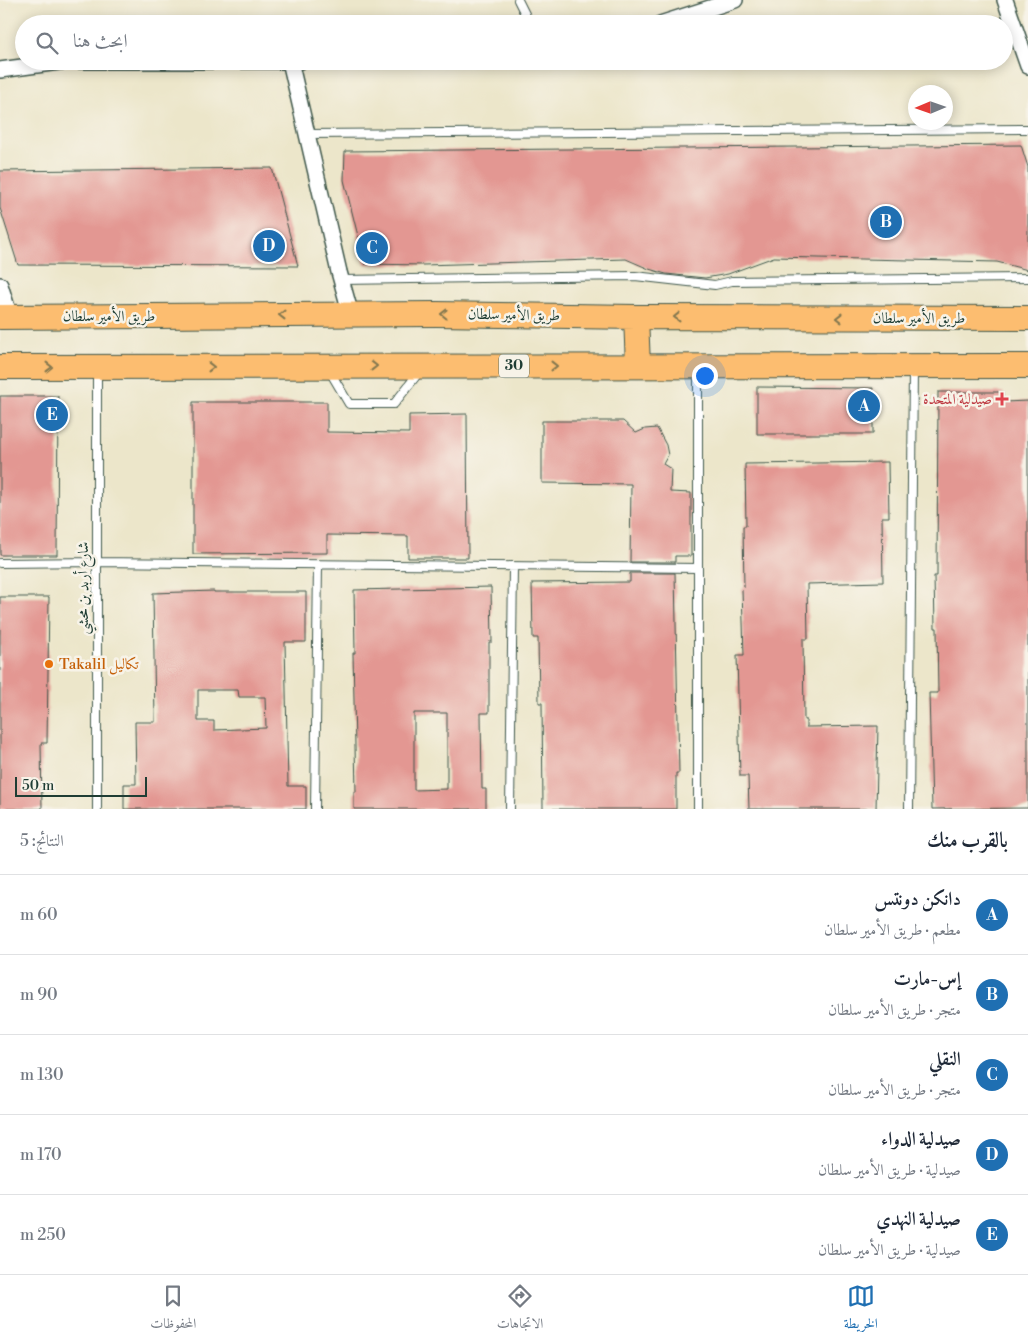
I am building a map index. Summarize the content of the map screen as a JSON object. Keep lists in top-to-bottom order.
{
  "streets": {
    "main road": ["طريق الأمير سلطان", "30"],
    "lane": ["شارع أربد بن محشي"]
  },
  "crossings": [
    ["30", "شارع أربد بن محشي"]
  ],
  "places": {
    "health": ["صيدلية المتحدة"],
    "other": ["Takalil تكاليل"]
  },
  "scale_bar": "50 m",
  "north": "left",
  "page": {
    "search": "ابحث هنا",
    "pins": [
      "B",
      "D",
      "C",
      "A",
      "E"
    ],
    "scale": "50 m",
    "heading": ["بالقرب منك", "النتائج: 5"],
    "list": [
      {
        "mark": "A",
        "name": "دانكن دونتس",
        "note": "مطعم · طريق الأمير سلطان",
        "value": "60 m"
      },
      {
        "mark": "B",
        "name": "إس-مارت",
        "note": "متجر · طريق الأمير سلطان",
        "value": "90 m"
      },
      {
        "mark": "C",
        "name": "النقلي",
        "note": "متجر · طريق الأمير سلطان",
        "value": "130 m"
      },
      {
        "mark": "D",
        "name": "صيدلية الدواء",
        "note": "صيدلية · طريق الأمير سلطان",
        "value": "170 m"
      },
      {
        "mark": "E",
        "name": "صيدلية النهدي",
        "note": "صيدلية · طريق الأمير سلطان",
        "value": "250 m"
      }
    ],
    "nav": ["الخريطة", "الاتجاهات", "المحفوظات"]
  }
}
